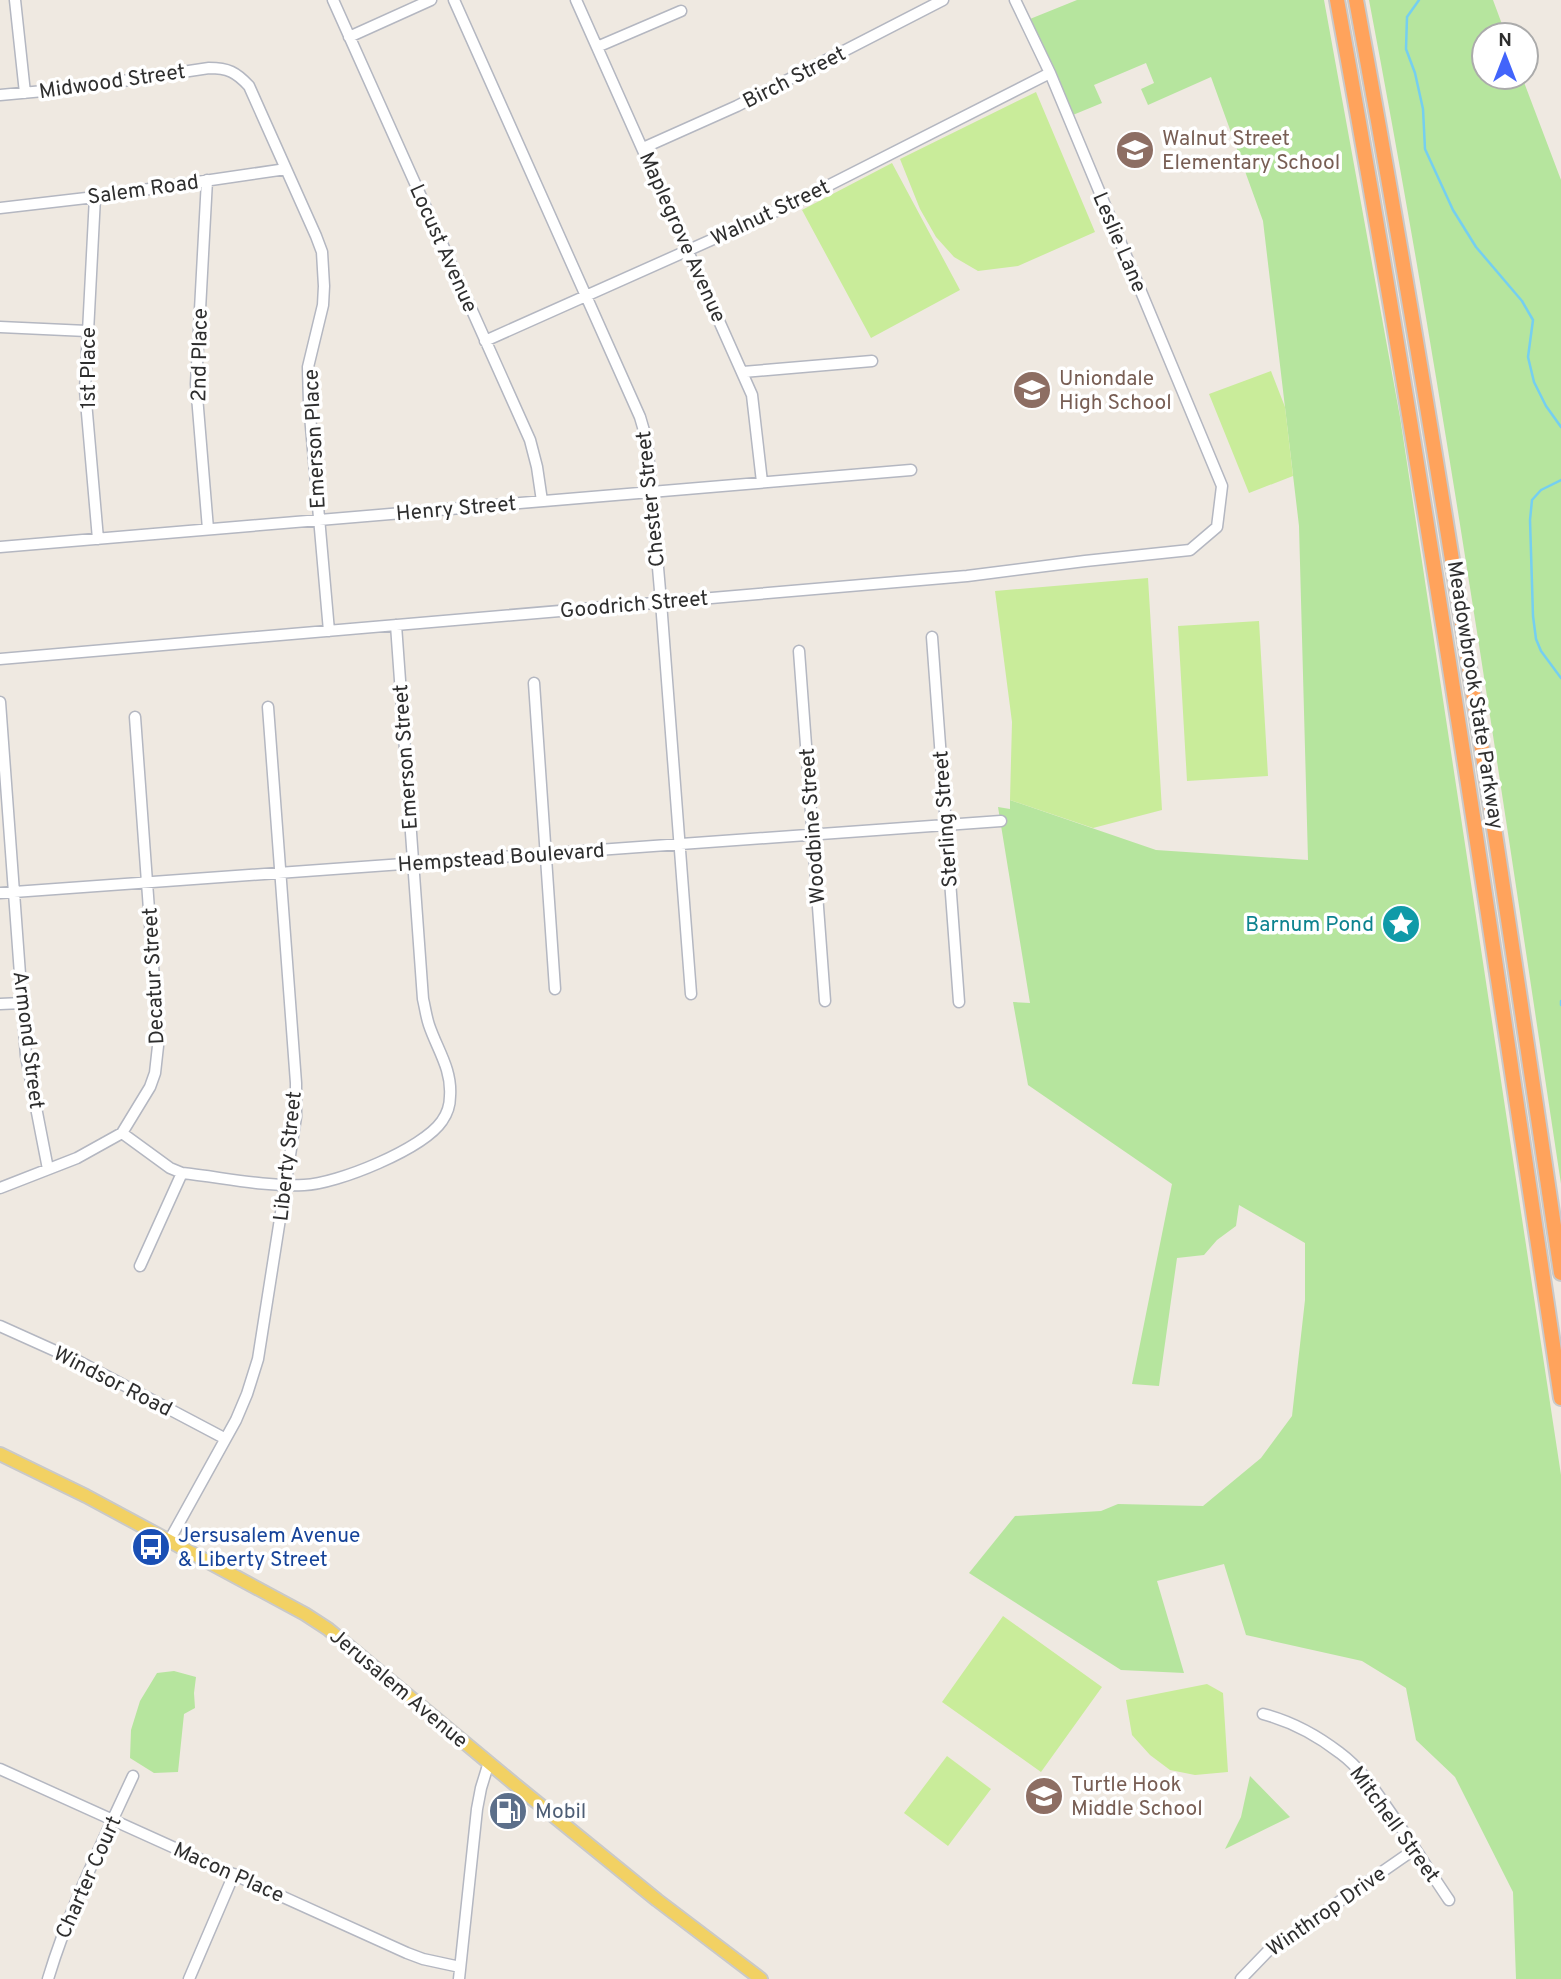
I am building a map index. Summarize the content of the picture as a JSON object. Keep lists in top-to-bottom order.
{
  "streets": {
    "highway": ["Meadowbrook State Parkway"],
    "main road": ["Jerusalem Avenue"],
    "street": [
      "Birch Street",
      "Midwood Street",
      "Salem Road",
      "Walnut Street",
      "Maplegrove Avenue",
      "Leslie Lane",
      "Locust Avenue",
      "2nd Place",
      "1st Place",
      "Emerson Place",
      "Chester Street",
      "Henry Street",
      "Goodrich Street",
      "Emerson Street",
      "Sterling Street",
      "Woodbine Street",
      "Hempstead Boulevard",
      "Decatur Street",
      "Armond Street",
      "Liberty Street",
      "Windsor Road",
      "Mitchell Street",
      "Macon Place",
      "Charter Court",
      "Winthrop Drive"
    ]
  },
  "crossings": [
    ["Birch Street", "Maplegrove Avenue"],
    ["Midwood Street", "Emerson Place"],
    ["Salem Road", "2nd Place"],
    ["Salem Road", "1st Place"],
    ["Salem Road", "Emerson Place"],
    ["Walnut Street", "Maplegrove Avenue"],
    ["Walnut Street", "Leslie Lane"],
    ["Walnut Street", "Locust Avenue"],
    ["Walnut Street", "Chester Street"],
    ["Maplegrove Avenue", "Henry Street"],
    ["Leslie Lane", "Goodrich Street"],
    ["Locust Avenue", "Henry Street"],
    ["2nd Place", "Henry Street"],
    ["1st Place", "Henry Street"],
    ["Emerson Place", "Henry Street"],
    ["Emerson Place", "Goodrich Street"],
    ["Chester Street", "Henry Street"],
    ["Chester Street", "Goodrich Street"],
    ["Chester Street", "Hempstead Boulevard"],
    ["Goodrich Street", "Emerson Street"],
    ["Emerson Street", "Hempstead Boulevard"],
    ["Emerson Street", "Decatur Street"],
    ["Emerson Street", "Liberty Street"],
    ["Sterling Street", "Hempstead Boulevard"],
    ["Woodbine Street", "Hempstead Boulevard"],
    ["Hempstead Boulevard", "Decatur Street"],
    ["Hempstead Boulevard", "Armond Street"],
    ["Hempstead Boulevard", "Liberty Street"],
    ["Decatur Street", "Armond Street"],
    ["Liberty Street", "Windsor Road"],
    ["Liberty Street", "Jerusalem Avenue"],
    ["Mitchell Street", "Winthrop Drive"],
    ["Macon Place", "Charter Court"]
  ],
  "places": {
    "school or university": ["Walnut Street Elementary School", "Uniondale High School", "Turtle Hook Middle School"],
    "place": ["Barnum Pond"],
    "bus stop": ["Jersusalem Avenue & Liberty Street"],
    "fuel station": ["Mobil"]
  },
  "north": "top"
}
